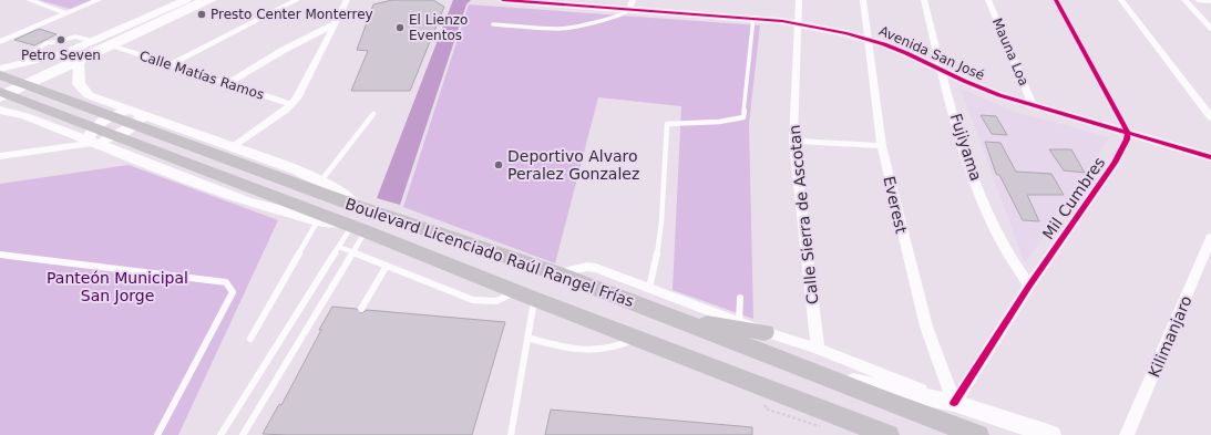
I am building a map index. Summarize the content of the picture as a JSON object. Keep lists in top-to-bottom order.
{
  "streets": {
    "main road": ["Avenida San José", "Boulevard Licenciado Raúl Rangel Frías"],
    "street": [
      "Mauna Loa",
      "Calle Matías Ramos",
      "Fujiyama",
      "Mil Cumbres",
      "Everest",
      "Calle Sierra de Ascotan",
      "Kilimanjaro"
    ]
  },
  "crossings": [
    ["Mauna Loa", "Avenida San José"],
    ["Avenida San José", "Fujiyama"],
    ["Avenida San José", "Mil Cumbres"],
    ["Avenida San José", "Everest"],
    ["Avenida San José", "Calle Sierra de Ascotan"],
    ["Fujiyama", "Mil Cumbres"],
    ["Mil Cumbres", "Everest"]
  ],
  "parks": ["Panteón Municipal San Jorge"],
  "places": [
    "Presto Center Monterrey",
    "El Lienzo Eventos",
    "Petro Seven",
    "Deportivo Alvaro Peralez Gonzalez"
  ]
}
